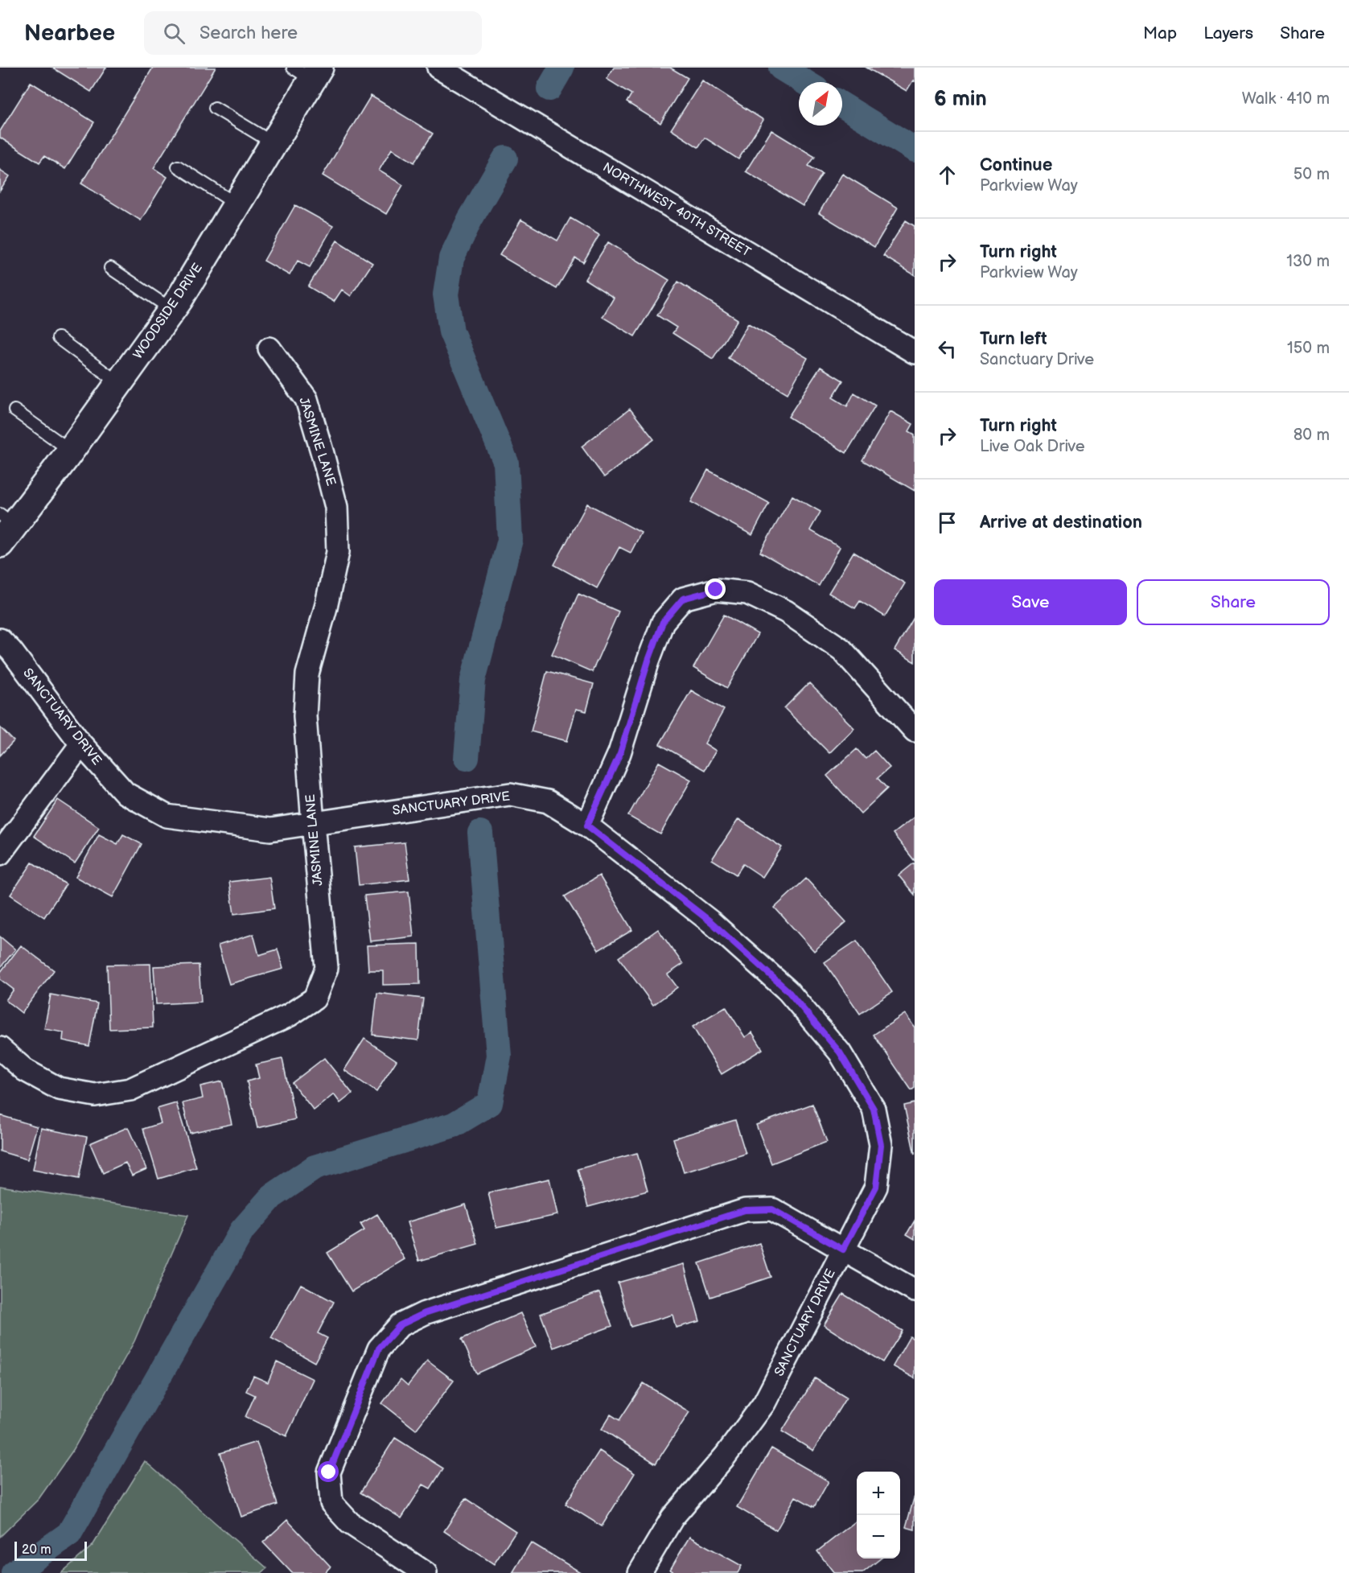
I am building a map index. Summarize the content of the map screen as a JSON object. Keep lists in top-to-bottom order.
{
  "streets": {
    "street": [
      "NORTHWEST 40TH STREET",
      "WOODSIDE DRIVE",
      "JASMINE LANE",
      "SANCTUARY DRIVE"
    ]
  },
  "crossings": [
    ["JASMINE LANE", "SANCTUARY DRIVE"]
  ],
  "scale_bar": "20 m",
  "north": "top right",
  "page": {
    "header": "Nearbee",
    "search": "Search here",
    "nav": ["Map", "Layers", "Share"],
    "heading": ["6 min", "Walk · 410 m"],
    "list": [
      ["Continue", "Parkview Way", "50 m"],
      ["Turn right", "Parkview Way", "130 m"],
      ["Turn left", "Sanctuary Drive", "150 m"],
      ["Turn right", "Live Oak Drive", "80 m"],
      "Arrive at destination"
    ],
    "buttons": ["Save", "Share"],
    "map_buttons": ["+", "−"],
    "scale": "20 m"
  }
}
